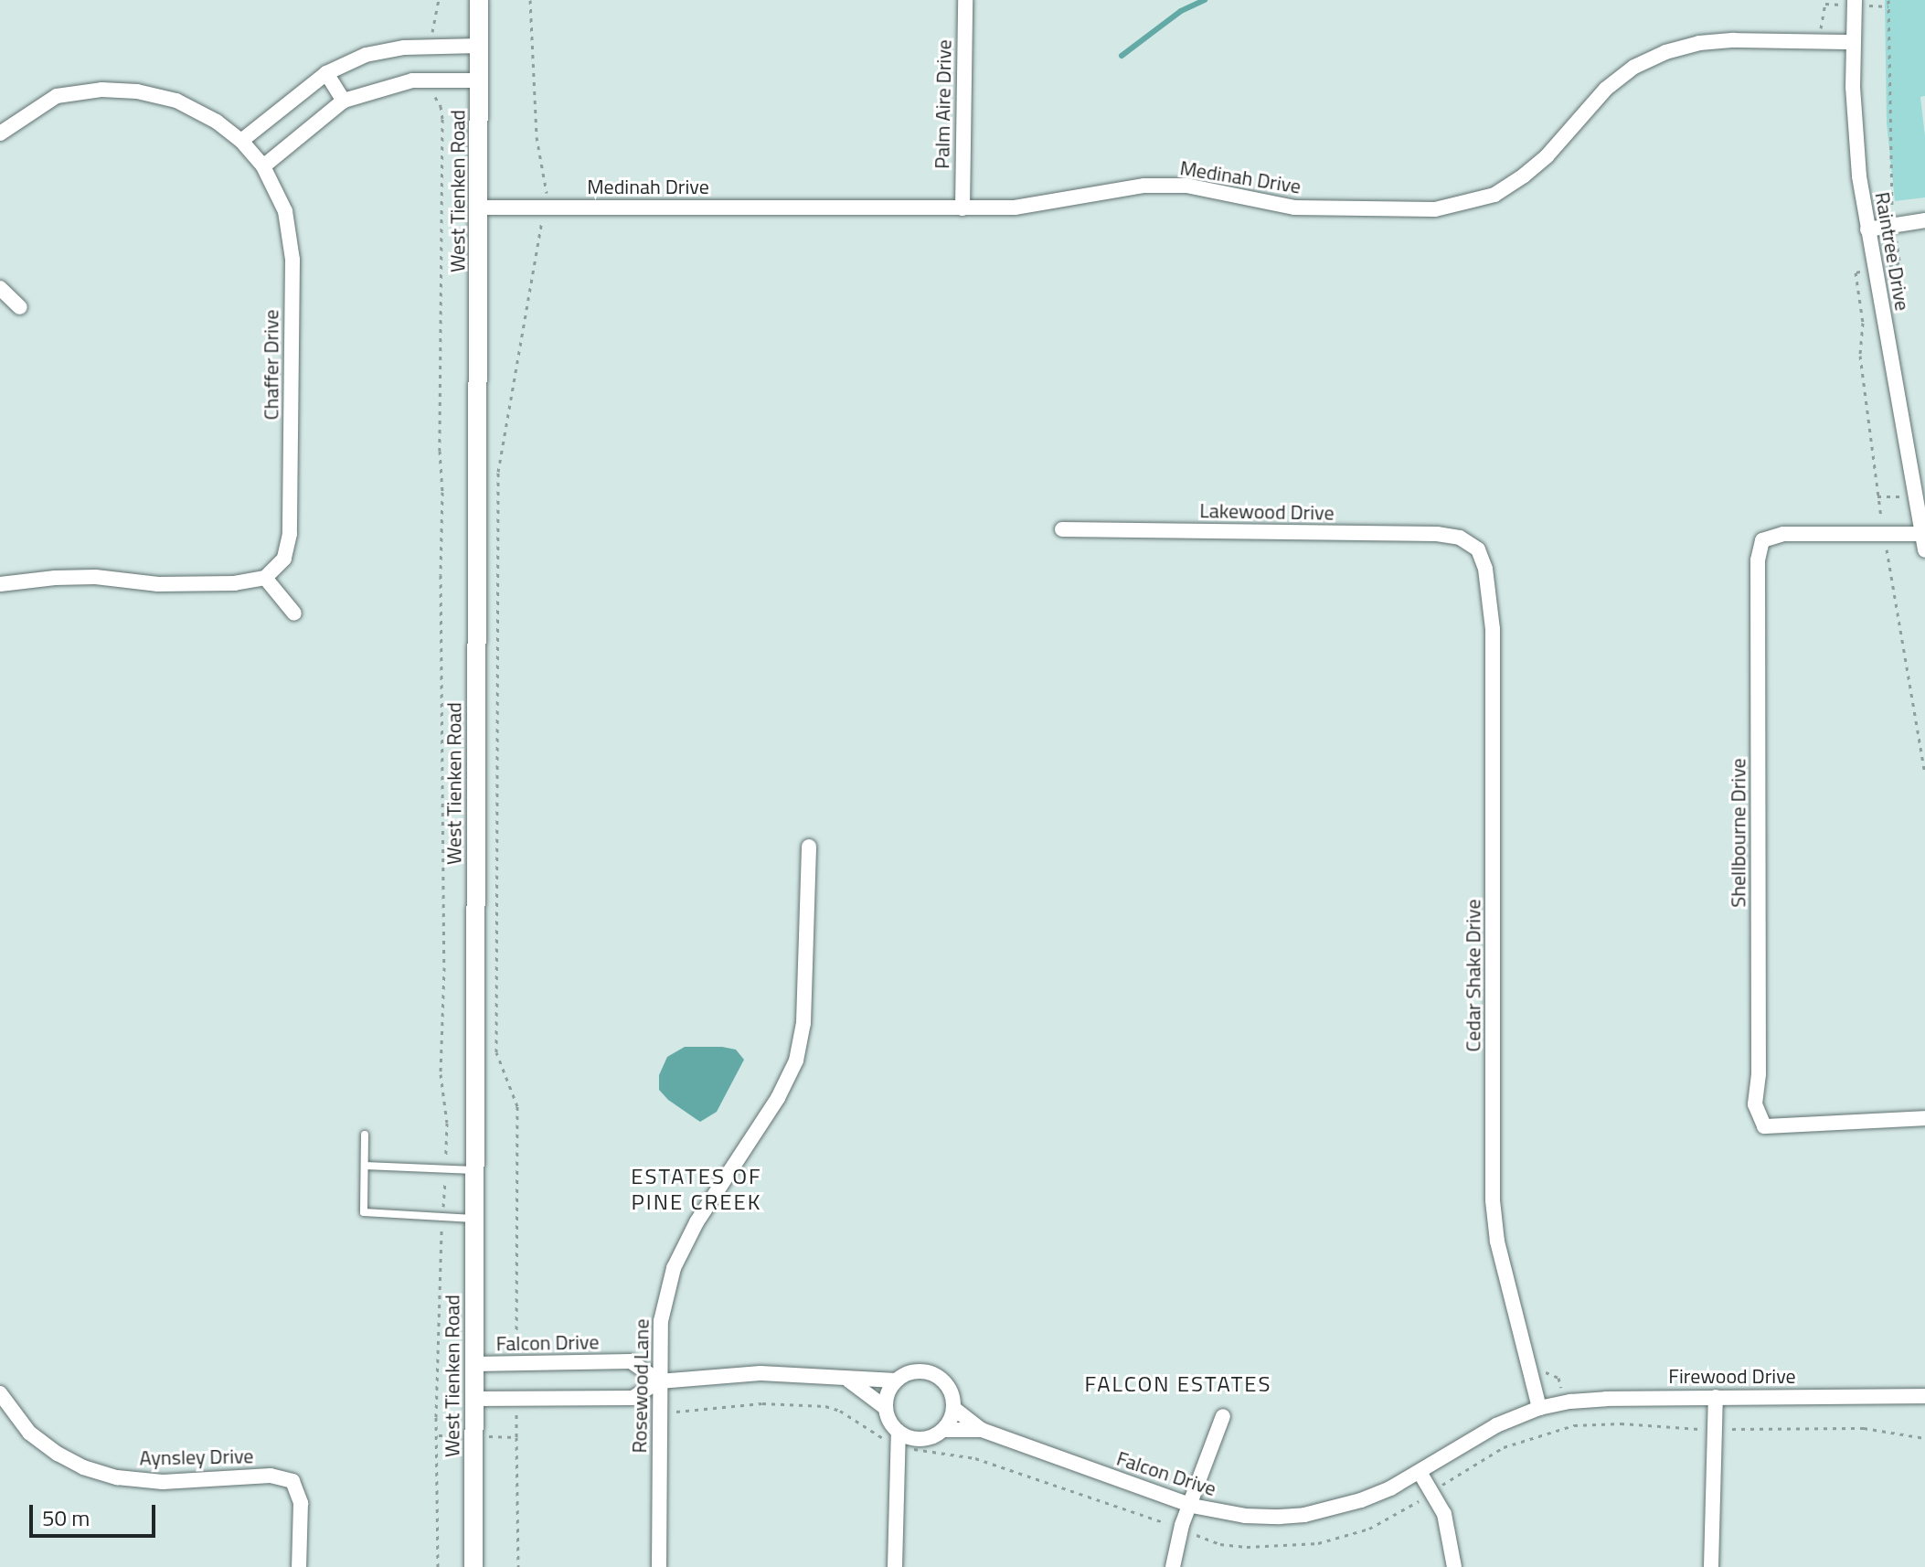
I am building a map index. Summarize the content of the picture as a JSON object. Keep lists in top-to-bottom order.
{
  "streets": {
    "street": [
      "Palm Aire Drive",
      "Medinah Drive",
      "West Tienken Road",
      "Raintree Drive",
      "Chaffer Drive",
      "Lakewood Drive",
      "Shellbourne Drive",
      "Cedar Shake Drive",
      "Falcon Drive",
      "Firewood Drive",
      "Rosewood Lane",
      "Aynsley Drive"
    ]
  },
  "crossings": [
    ["Palm Aire Drive", "Medinah Drive"],
    ["Medinah Drive", "West Tienken Road"],
    ["Medinah Drive", "Raintree Drive"],
    ["West Tienken Road", "Falcon Drive"],
    ["Raintree Drive", "Shellbourne Drive"],
    ["Lakewood Drive", "Cedar Shake Drive"],
    ["Cedar Shake Drive", "Falcon Drive"],
    ["Cedar Shake Drive", "Firewood Drive"],
    ["Falcon Drive", "Firewood Drive"],
    ["Falcon Drive", "Rosewood Lane"]
  ],
  "districts": ["ESTATES OF PINE CREEK", "FALCON ESTATES"],
  "scale_bar": "50 m"
}
